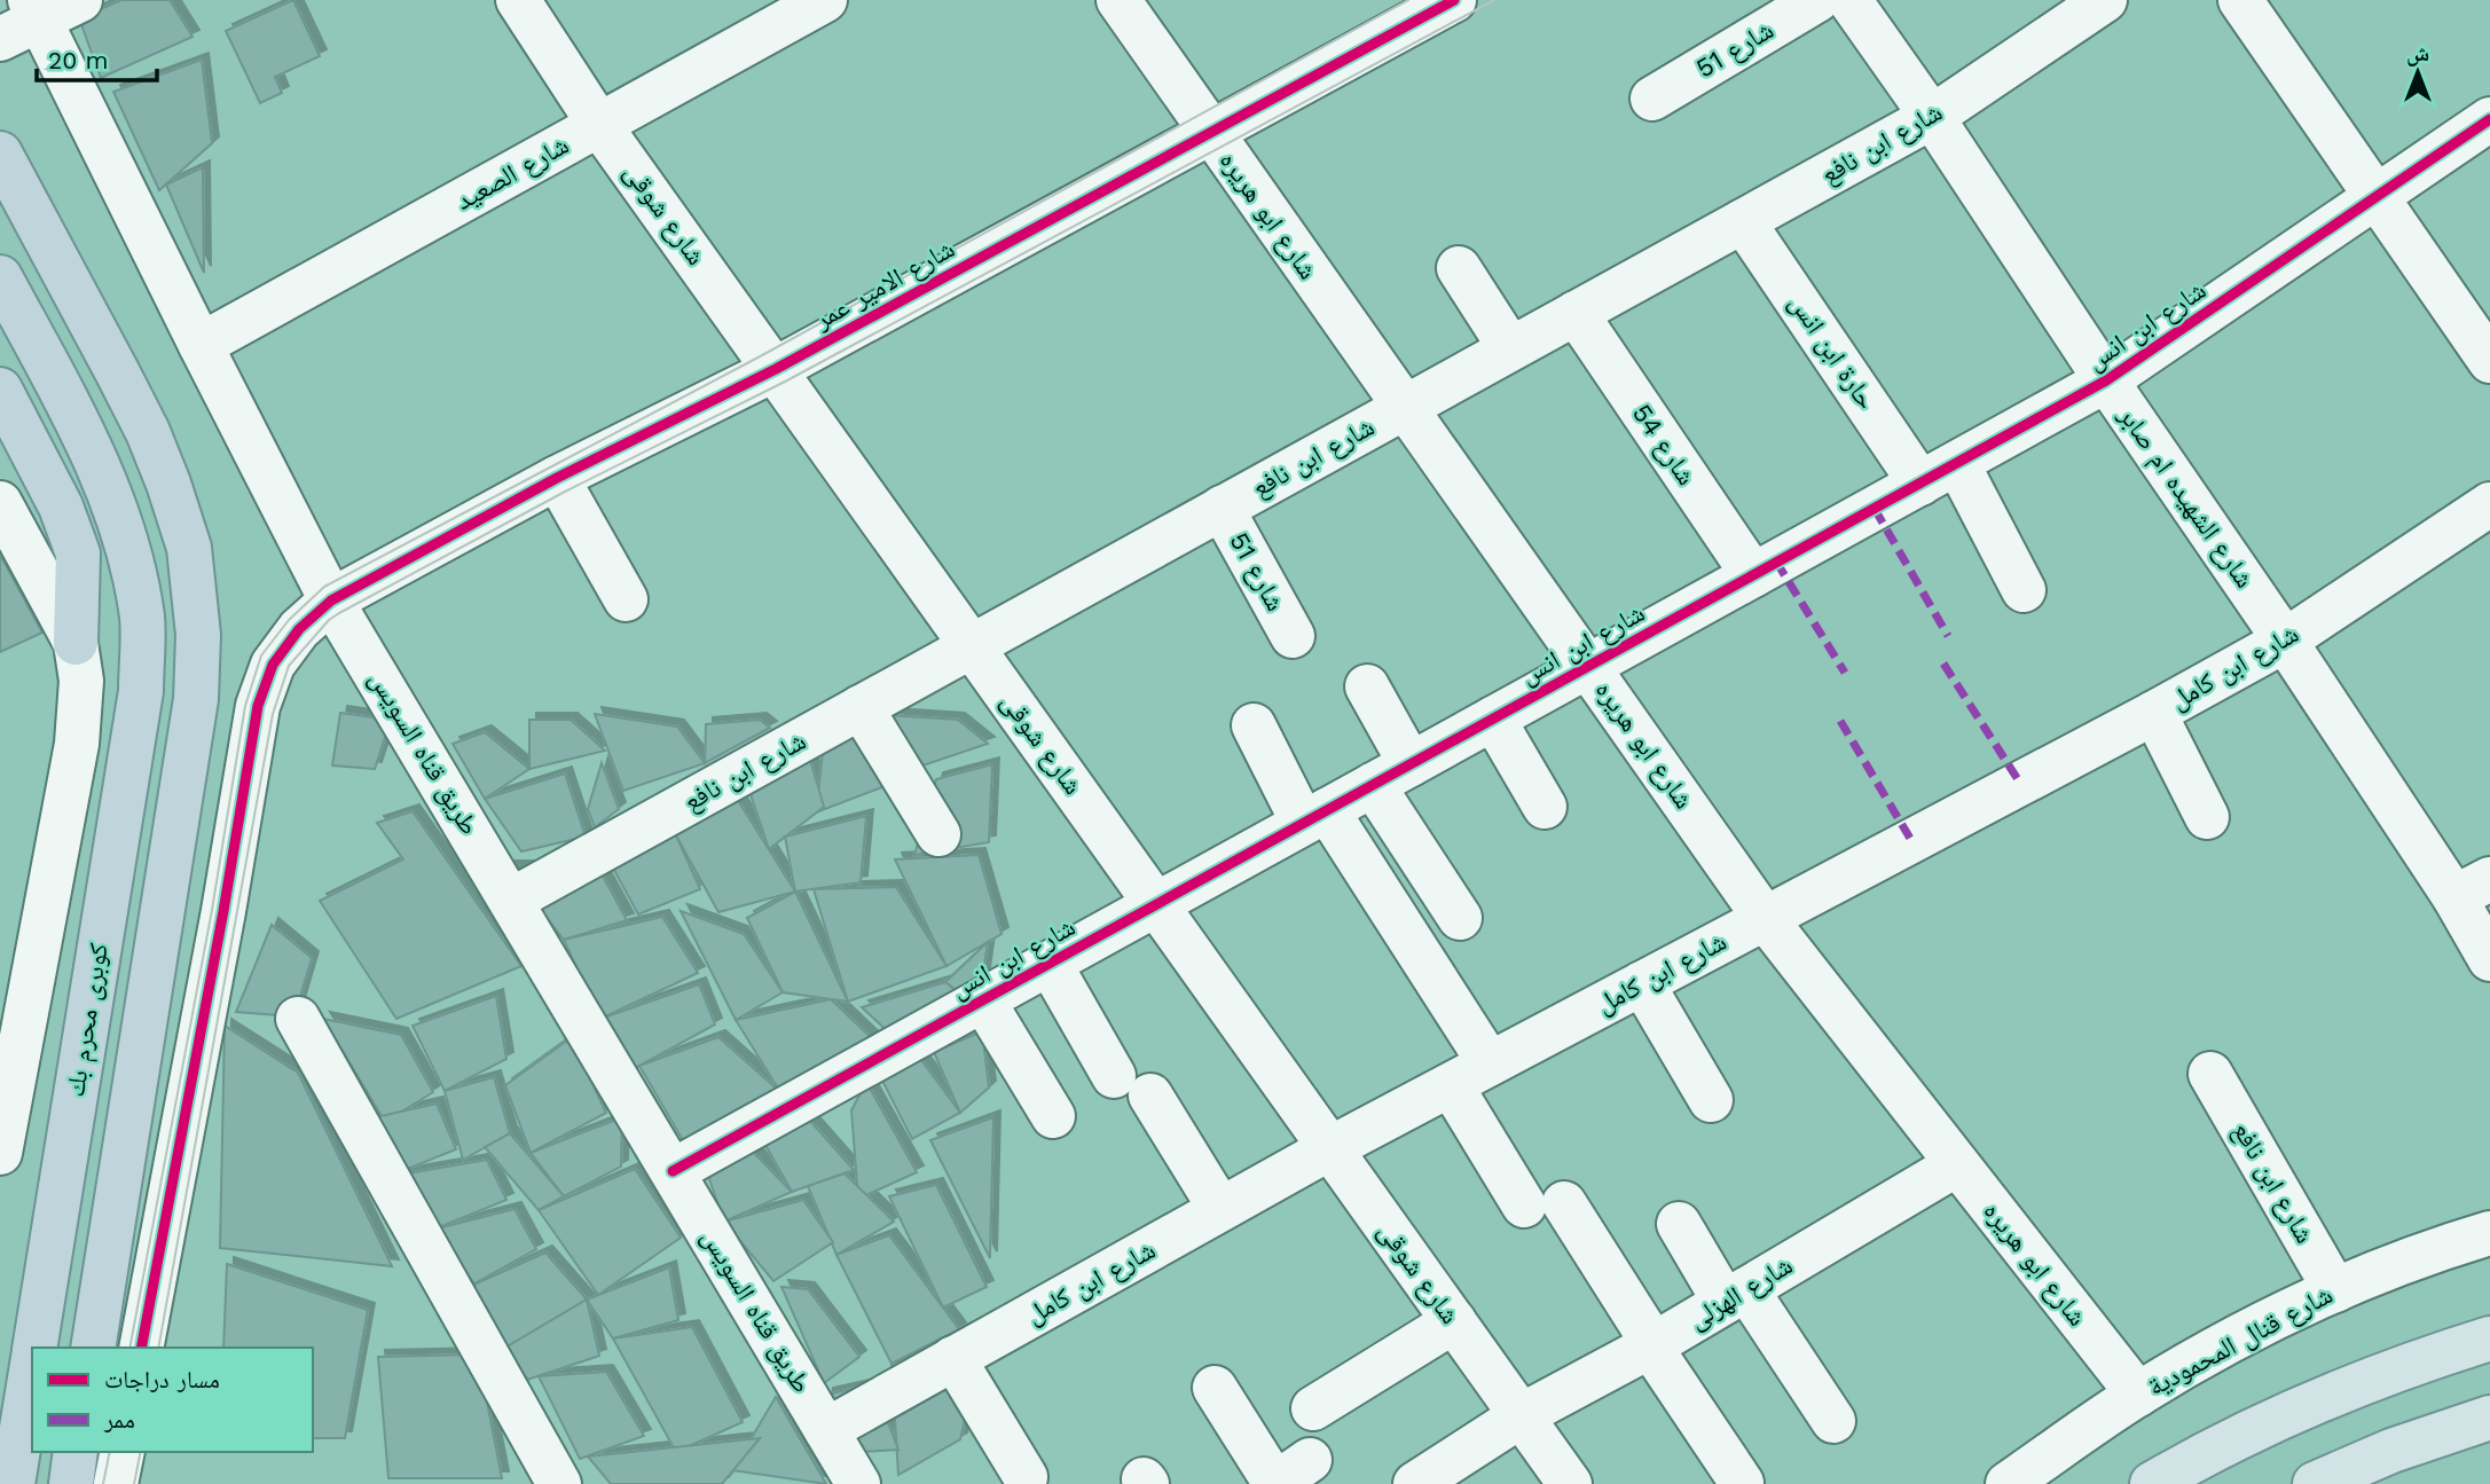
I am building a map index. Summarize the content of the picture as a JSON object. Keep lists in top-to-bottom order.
{
  "streets": {
    "highway": ["كوبرى محرم بك"],
    "street": [
      "شارع 51",
      "شارع ابن نافع",
      "شارع الصعيد",
      "شارع شوقى",
      "شارع ابو هريره",
      "شارع الامير عمر",
      "شارع ابن انس",
      "حارة ابن انس",
      "شارع 54",
      "شارع الشهيده ام صابر",
      "شارع ابن كامل",
      "طريق قناه السويس",
      "شارع الهزلى",
      "شارع قنال المحمودية"
    ]
  },
  "crossings": [
    ["شارع 51", "شارع ابن نافع"],
    ["شارع ابن نافع", "شارع شوقى"],
    ["شارع ابن نافع", "شارع ابو هريره"],
    ["شارع ابن نافع", "حارة ابن انس"],
    ["شارع ابن نافع", "شارع 54"],
    ["شارع ابن نافع", "شارع الشهيده ام صابر"],
    ["شارع ابن نافع", "طريق قناه السويس"],
    ["شارع ابن نافع", "شارع قنال المحمودية"],
    ["شارع الصعيد", "شارع شوقى"],
    ["شارع الصعيد", "طريق قناه السويس"],
    ["شارع شوقى", "شارع الامير عمر"],
    ["شارع شوقى", "شارع ابن انس"],
    ["شارع شوقى", "شارع ابن كامل"],
    ["شارع شوقى", "شارع الهزلى"],
    ["شارع ابو هريره", "شارع الامير عمر"],
    ["شارع ابو هريره", "شارع ابن انس"],
    ["شارع ابو هريره", "شارع ابن كامل"],
    ["شارع ابو هريره", "شارع الهزلى"],
    ["شارع ابو هريره", "شارع قنال المحمودية"],
    ["شارع الامير عمر", "طريق قناه السويس"],
    ["شارع ابن انس", "حارة ابن انس"],
    ["شارع ابن انس", "شارع 54"],
    ["شارع ابن انس", "شارع الشهيده ام صابر"],
    ["شارع ابن انس", "طريق قناه السويس"],
    ["شارع الشهيده ام صابر", "شارع ابن كامل"],
    ["شارع ابن كامل", "طريق قناه السويس"]
  ],
  "legend": ["مسار دراجات", "ممر"],
  "scale_bar": "20 m",
  "north": "top"
}
